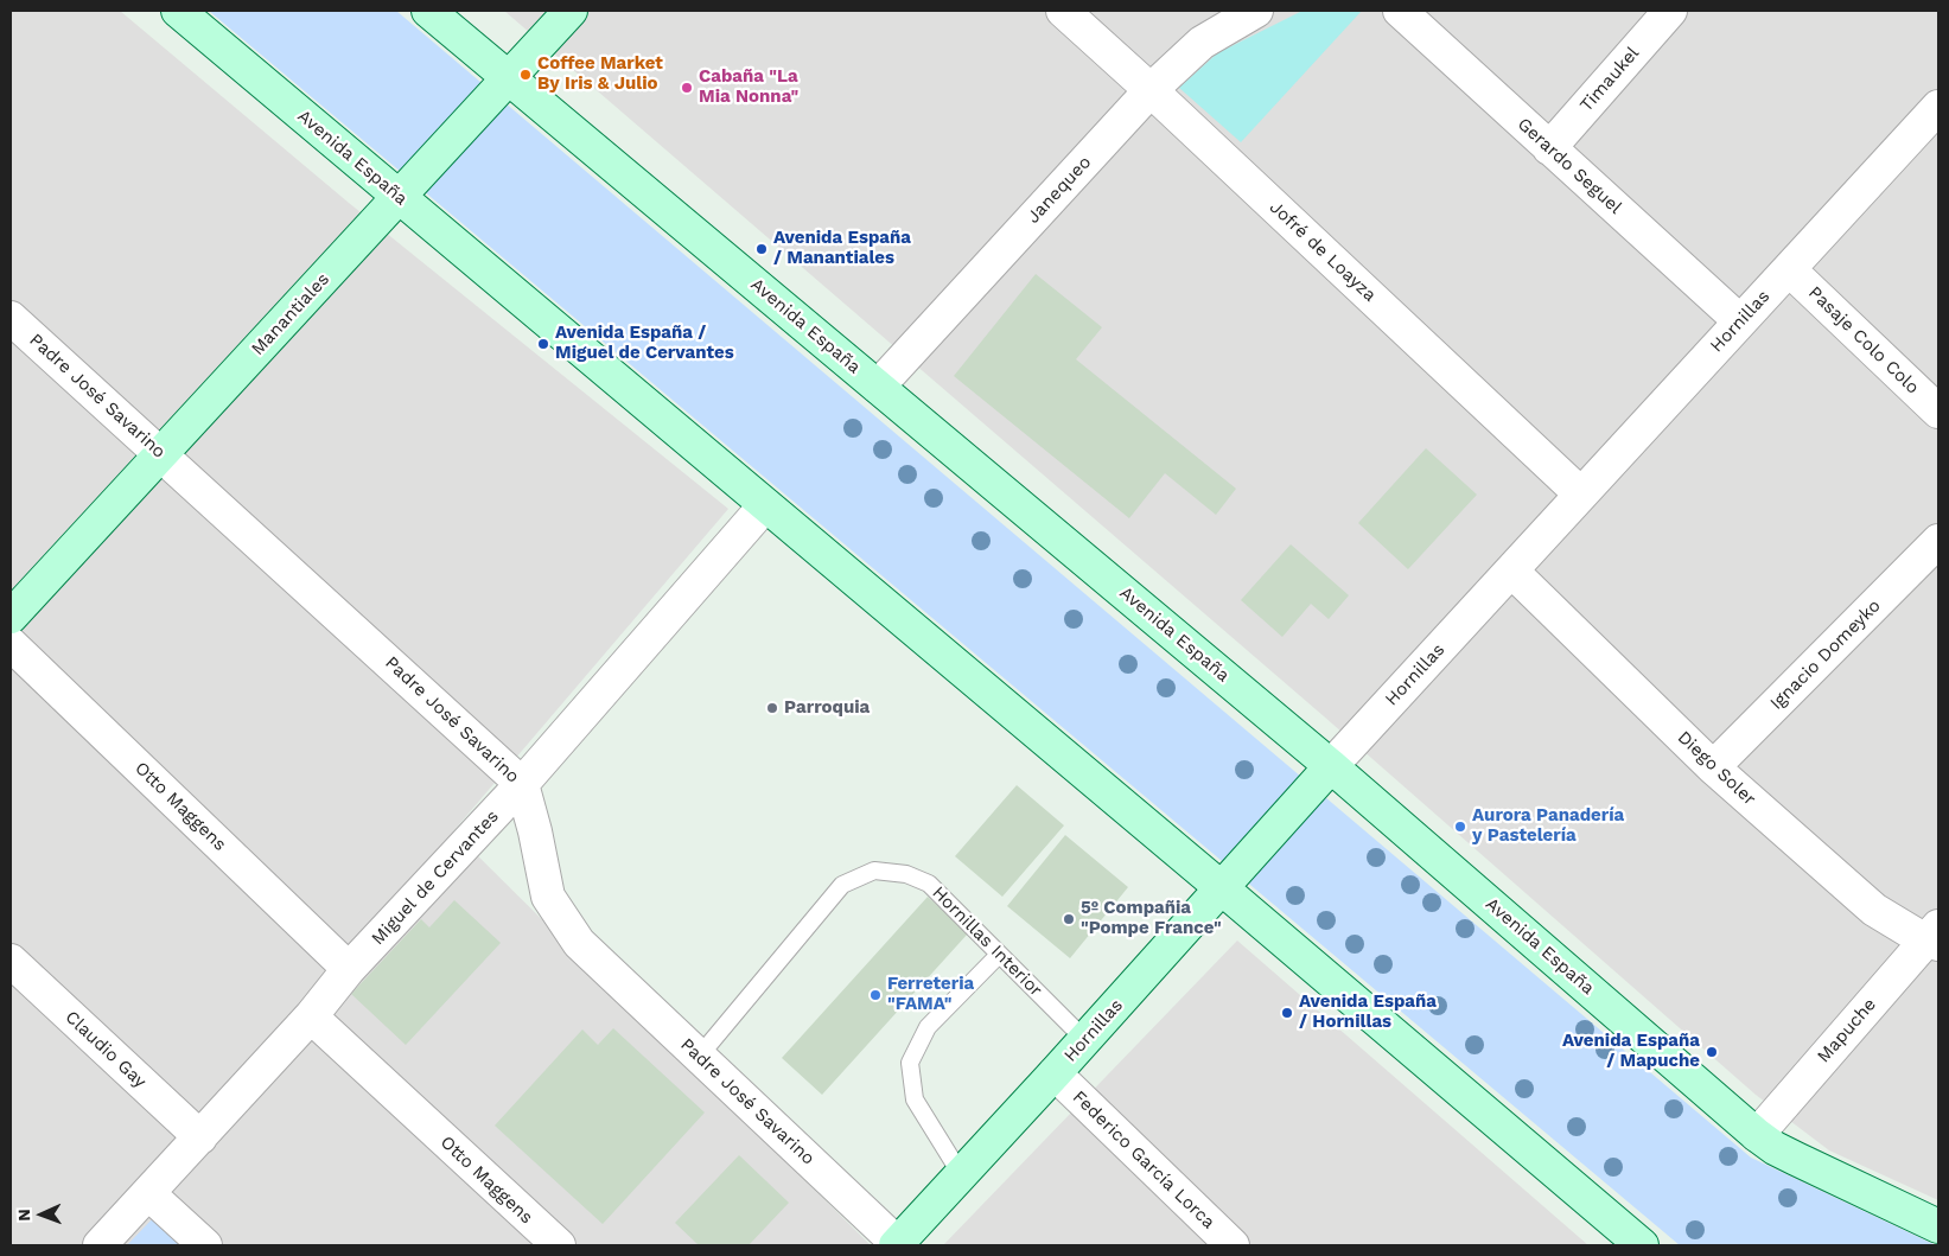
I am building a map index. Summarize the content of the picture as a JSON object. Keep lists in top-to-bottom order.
{
  "streets": {
    "main road": ["Avenida España", "Manantiales", "Hornillas"],
    "street": [
      "Timaukel",
      "Gerardo Seguel",
      "Janequeo",
      "Jofré de Loayza",
      "Pasaje Colo Colo",
      "Padre José Savarino",
      "Ignacio Domeyko",
      "Diego Soler",
      "Otto Maggens",
      "Miguel de Cervantes",
      "Mapuche",
      "Claudio Gay",
      "Federico García Lorca"
    ],
    "lane": ["Hornillas Interior"]
  },
  "crossings": [
    ["Timaukel", "Gerardo Seguel"],
    ["Avenida España", "Janequeo"],
    ["Avenida España", "Manantiales"],
    ["Avenida España", "Hornillas"],
    ["Avenida España", "Miguel de Cervantes"],
    ["Avenida España", "Mapuche"],
    ["Gerardo Seguel", "Hornillas"],
    ["Janequeo", "Jofré de Loayza"],
    ["Jofré de Loayza", "Hornillas"],
    ["Manantiales", "Padre José Savarino"],
    ["Hornillas", "Pasaje Colo Colo"],
    ["Hornillas", "Padre José Savarino"],
    ["Hornillas", "Diego Soler"],
    ["Hornillas", "Hornillas Interior"],
    ["Hornillas", "Federico García Lorca"],
    ["Padre José Savarino", "Miguel de Cervantes"],
    ["Padre José Savarino", "Hornillas Interior"],
    ["Ignacio Domeyko", "Diego Soler"],
    ["Diego Soler", "Mapuche"],
    ["Otto Maggens", "Miguel de Cervantes"],
    ["Miguel de Cervantes", "Claudio Gay"]
  ],
  "places": [
    "Coffee Market By Iris & Julio",
    "Cabaña \"La Mia Nonna\"",
    "Avenida España / Manantiales",
    "Avenida España / Miguel de Cervantes",
    "Parroquia",
    "Aurora Panadería y Pastelería",
    "5º Compañia \"Pompe France\"",
    "Ferreteria \"FAMA\"",
    "Avenida España / Hornillas",
    "Avenida España / Mapuche"
  ],
  "north": "left"
}
